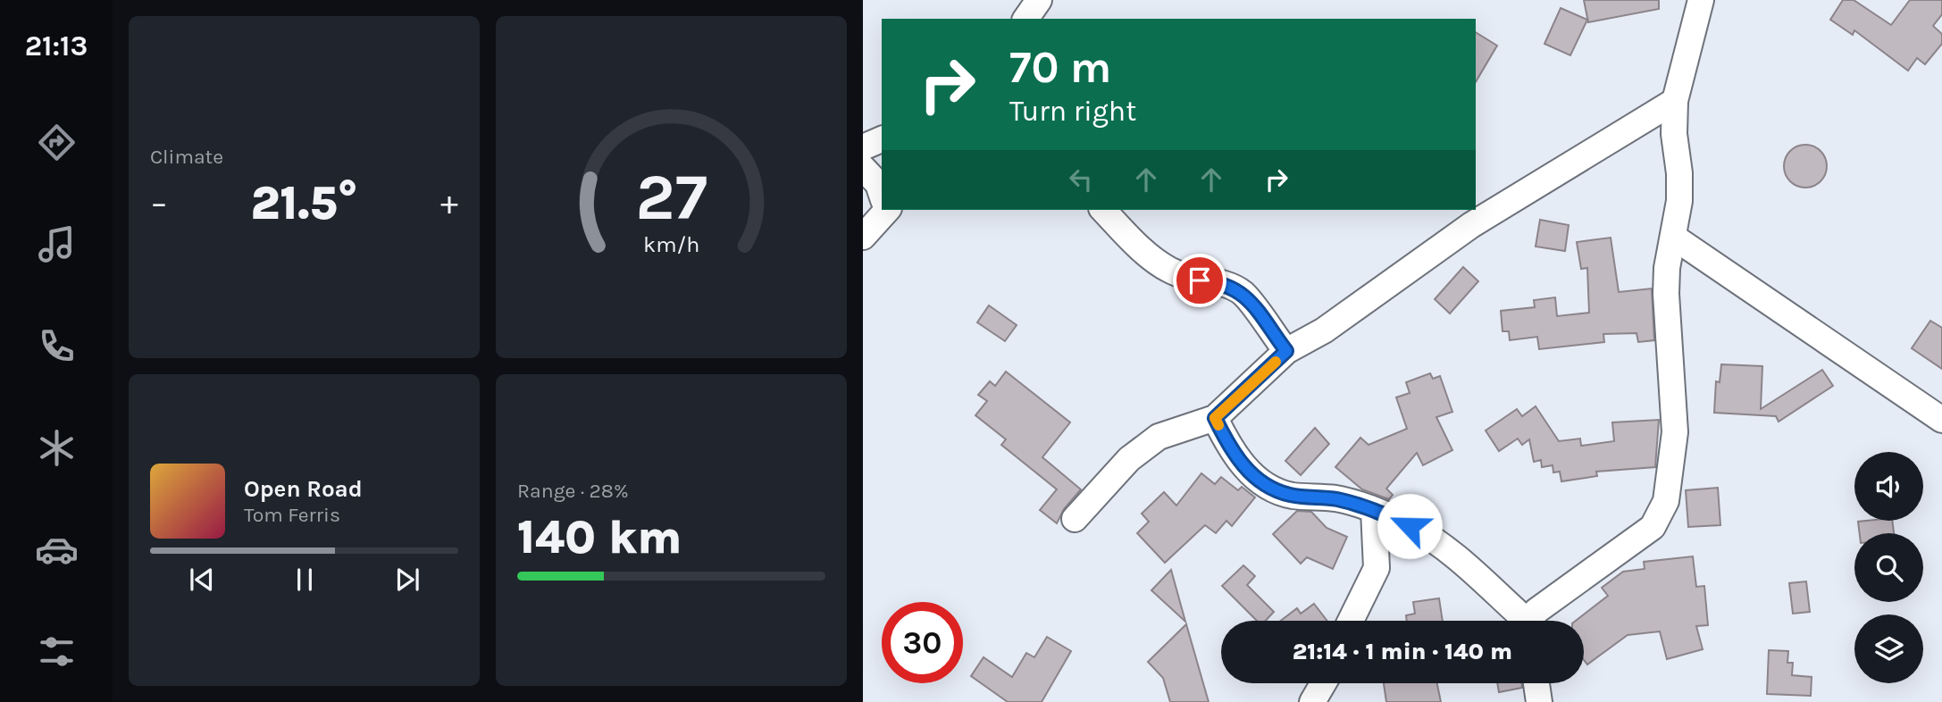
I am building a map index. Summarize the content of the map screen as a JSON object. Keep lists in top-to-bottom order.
{
  "page": {
    "tabs": "21:13",
    "tile": [
      "Climate",
      ["Range · 28%", "140 km"]
    ],
    "turn": ["70 m", "Turn right"],
    "heat": ["−", "21.5°", "+"],
    "song": ["Open Road", "Tom Ferris"],
    "limit": "30",
    "trip": "21:14 · 1 min · 140 m",
    "gauge": ["27", "km/h"]
  }
}
